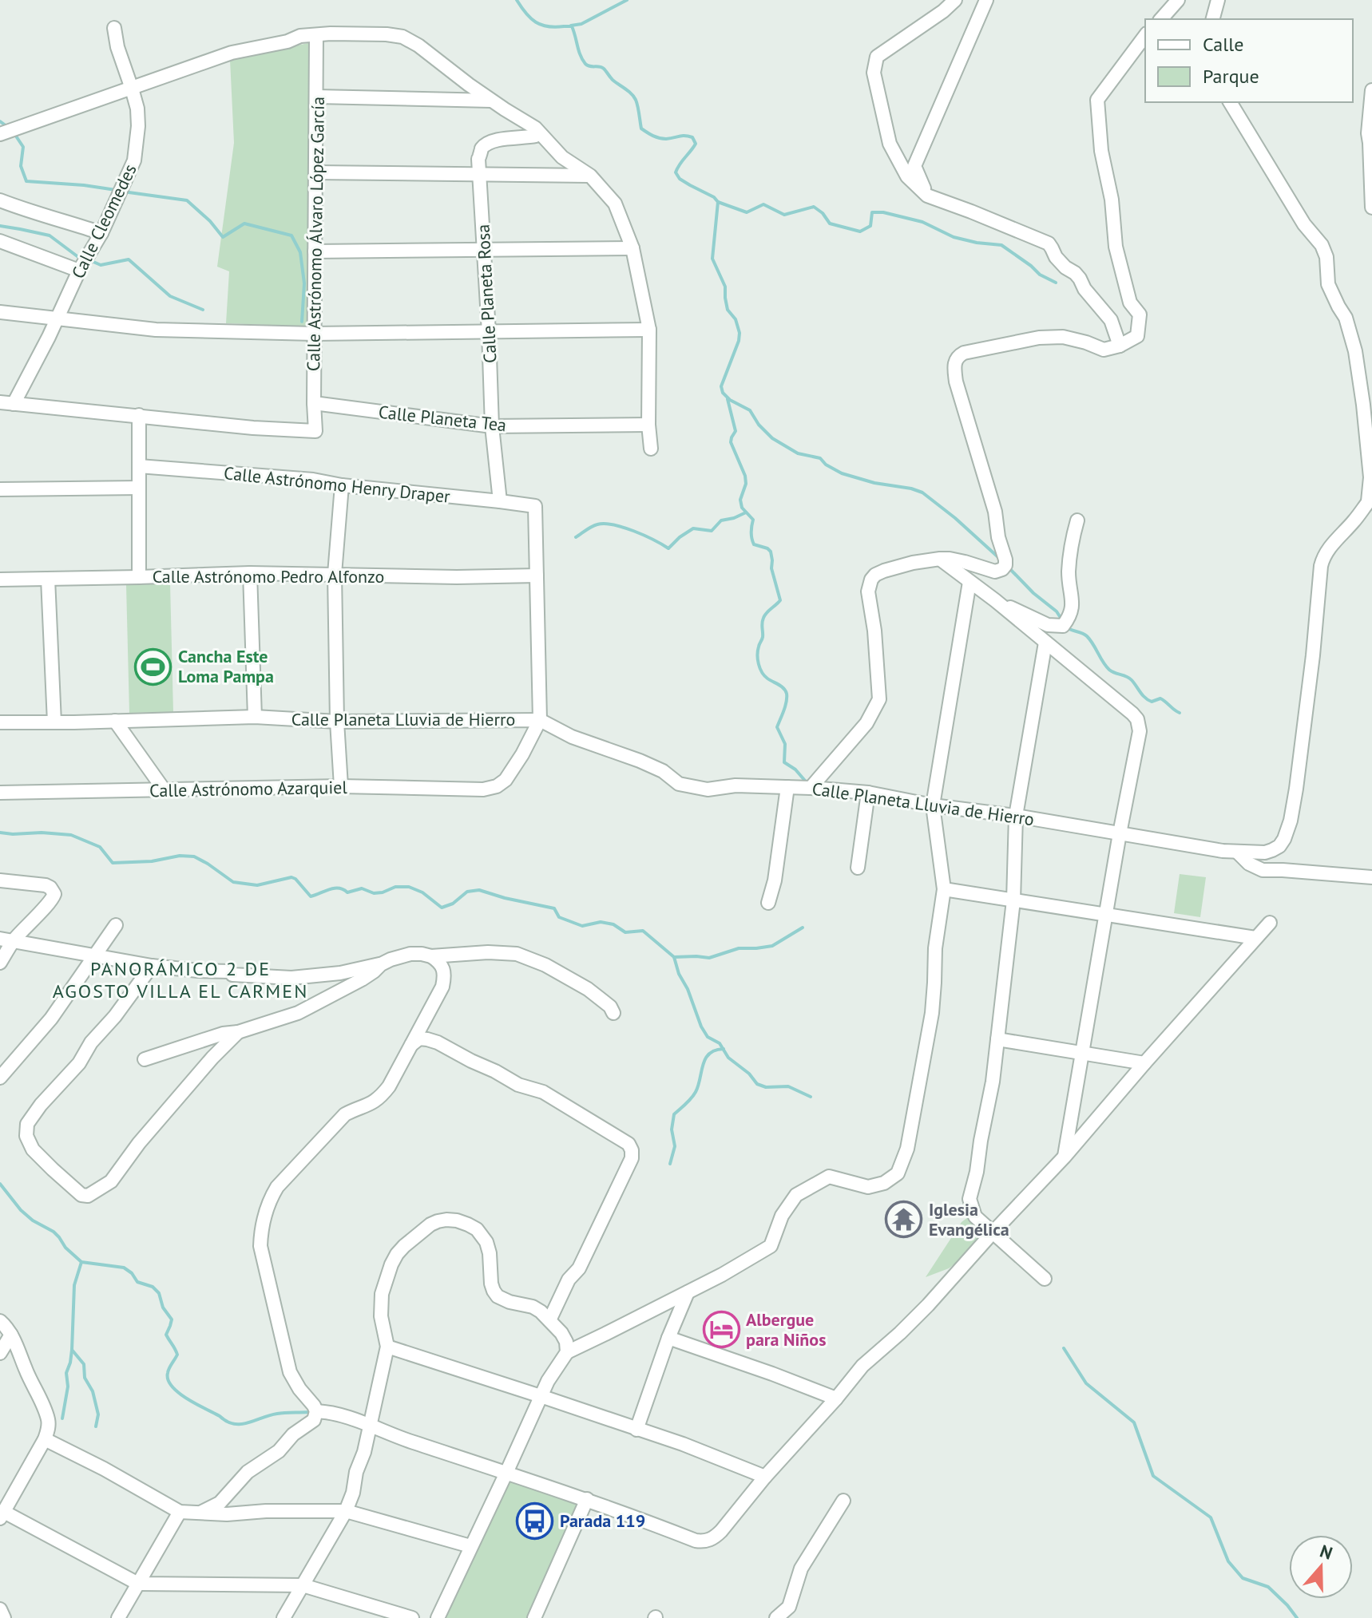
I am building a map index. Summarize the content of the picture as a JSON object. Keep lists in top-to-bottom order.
{
  "streets": {
    "street": [
      "Calle Cleomedes",
      "Calle Astrónomo Álvaro López García",
      "Calle Planeta Rosa",
      "Calle Planeta Tea",
      "Calle Astrónomo Henry Draper",
      "Calle Astrónomo Pedro Alfonzo",
      "Calle Planeta Lluvia de Hierro",
      "Calle Astrónomo Azarquiel"
    ]
  },
  "crossings": [
    ["Calle Astrónomo Álvaro López García", "Calle Planeta Tea"],
    ["Calle Planeta Rosa", "Calle Planeta Tea"],
    ["Calle Planeta Rosa", "Calle Astrónomo Henry Draper"],
    ["Calle Astrónomo Henry Draper", "Calle Astrónomo Pedro Alfonzo"],
    ["Calle Planeta Lluvia de Hierro", "Calle Astrónomo Azarquiel"]
  ],
  "districts": ["PANORÁMICO 2 DE AGOSTO VILLA EL CARMEN"],
  "places": {
    "sports": ["Cancha Este Loma Pampa"],
    "temple": ["Iglesia Evangélica"],
    "hotel": ["Albergue para Niños"],
    "bus stop": ["Parada 119"]
  },
  "legend": ["Calle", "Parque"],
  "north": "top"
}
